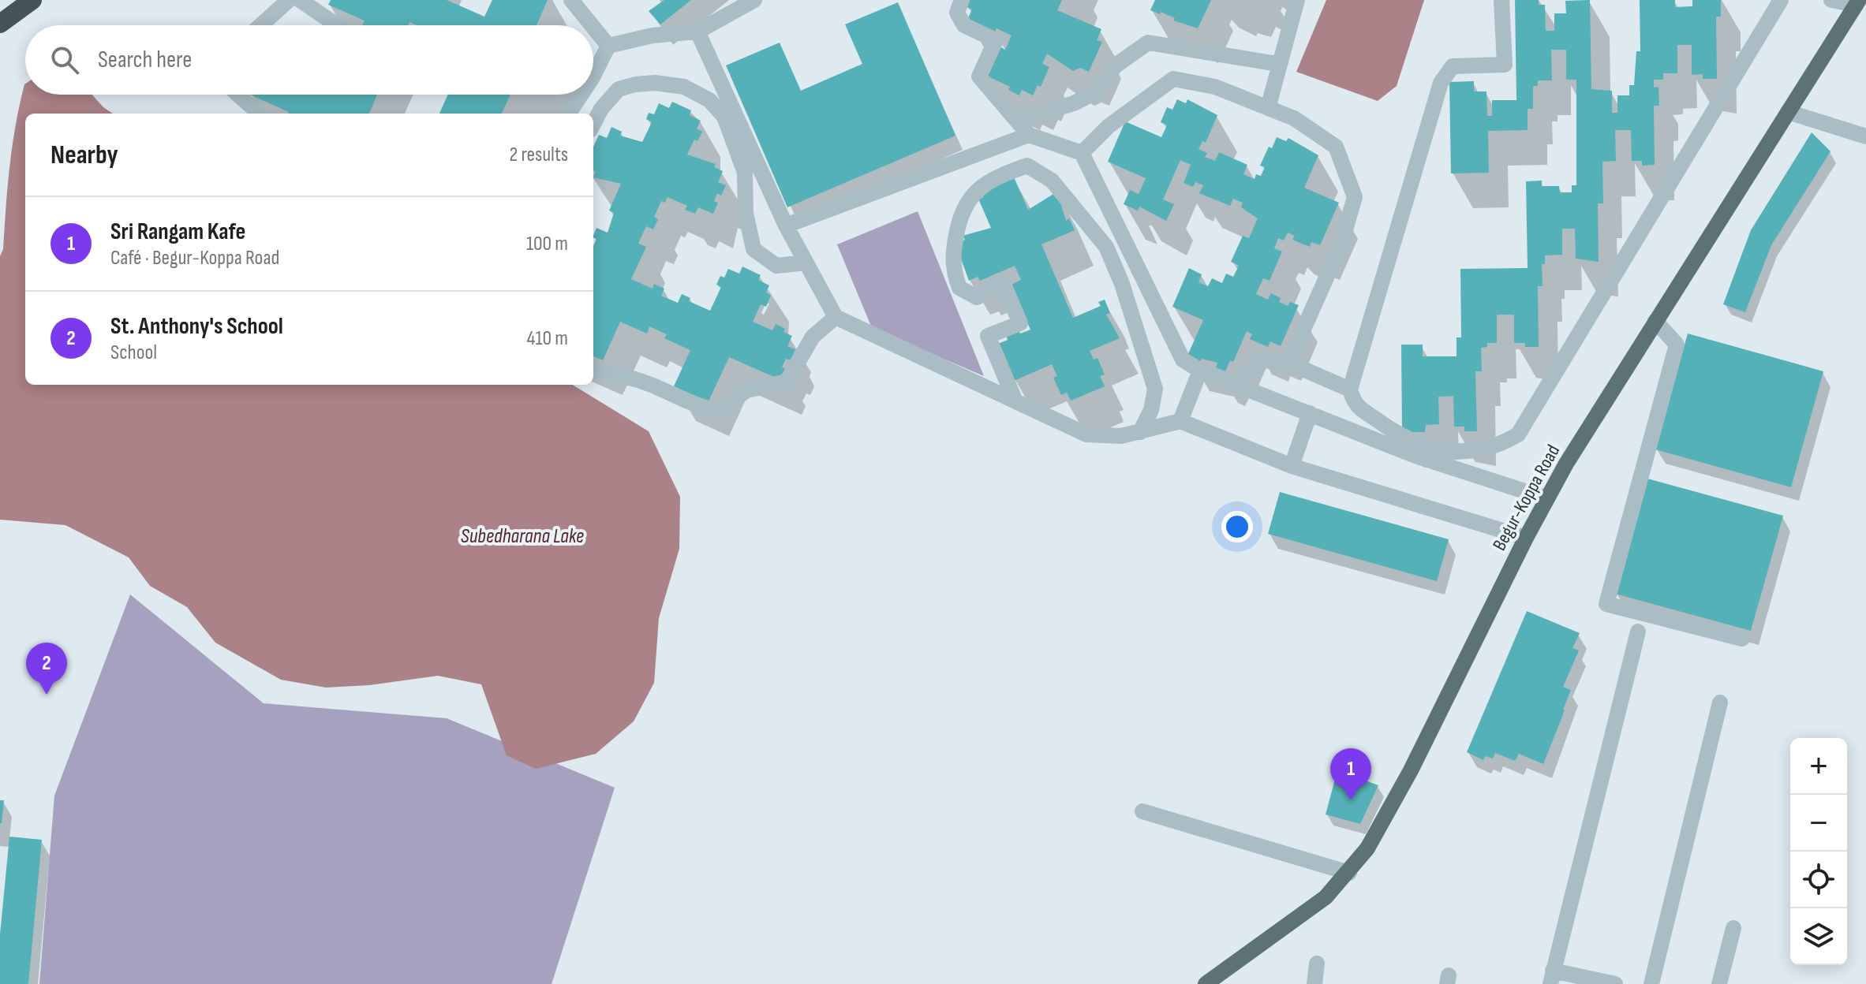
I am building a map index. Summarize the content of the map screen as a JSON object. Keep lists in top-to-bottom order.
{
  "streets": {
    "main road": ["Begur-Koppa Road"]
  },
  "water": ["Subedharana Lake"],
  "page": {
    "search": "Search here",
    "heading": ["Nearby", "2 results"],
    "list": [
      {
        "mark": "1",
        "name": "Sri Rangam Kafe",
        "note": "Café · Begur-Koppa Road",
        "value": "100 m"
      },
      {
        "mark": "2",
        "name": "St. Anthony's School",
        "note": "School",
        "value": "410 m"
      }
    ],
    "pins": ["2", "1"],
    "map_buttons": ["+", "−"]
  }
}
